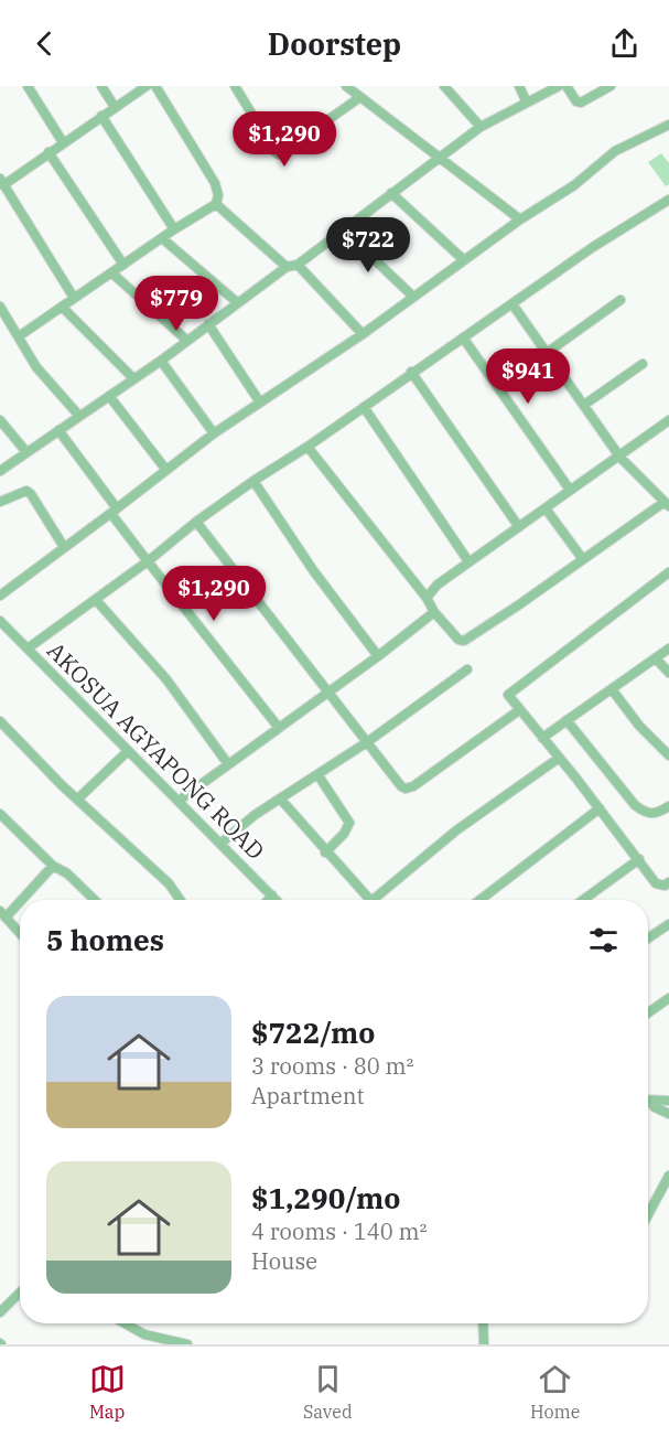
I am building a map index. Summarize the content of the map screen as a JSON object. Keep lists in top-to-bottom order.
{
  "streets": {
    "street": ["AKOSUA AGYAPONG ROAD"]
  },
  "page": {
    "header": "Doorstep",
    "price": [
      "$1,290",
      "$722",
      "$779",
      "$941",
      "$1,290"
    ],
    "heading": "5 homes",
    "list": [
      {
        "name": "$722/mo",
        "note": "3 rooms · 80 m² · Apartment"
      },
      {
        "name": "$1,290/mo",
        "note": "4 rooms · 140 m² · House"
      }
    ],
    "tabs": ["Map", "Saved", "Home"]
  }
}
